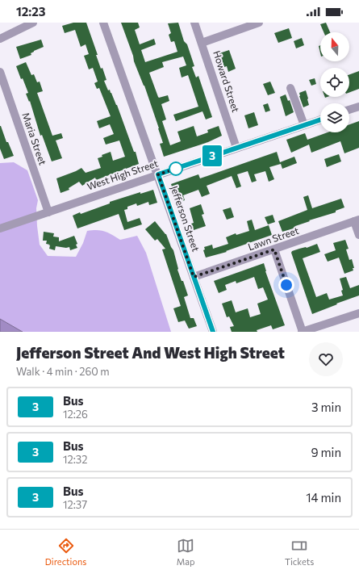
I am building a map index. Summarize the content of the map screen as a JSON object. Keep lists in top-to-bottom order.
{
  "streets": {
    "street": [
      "Howard Street",
      "Maria Street",
      "West High Street",
      "Jefferson Street",
      "Lawn Street"
    ]
  },
  "crossings": [
    ["Howard Street", "West High Street"],
    ["Maria Street", "West High Street"],
    ["West High Street", "Jefferson Street"],
    ["Jefferson Street", "Lawn Street"]
  ],
  "lines": ["bus line 3"],
  "north": "top",
  "page": {
    "status": "12:23",
    "on_map": "3",
    "heading": ["Jefferson Street And West High Street", "Walk · 4 min · 260 m"],
    "list": [
      {
        "mark": "3",
        "name": "Bus",
        "note": "12:26",
        "value": "3 min"
      },
      {
        "mark": "3",
        "name": "Bus",
        "note": "12:32",
        "value": "9 min"
      },
      {
        "mark": "3",
        "name": "Bus",
        "note": "12:37",
        "value": "14 min"
      }
    ],
    "tabs": ["Directions", "Map", "Tickets"]
  }
}
